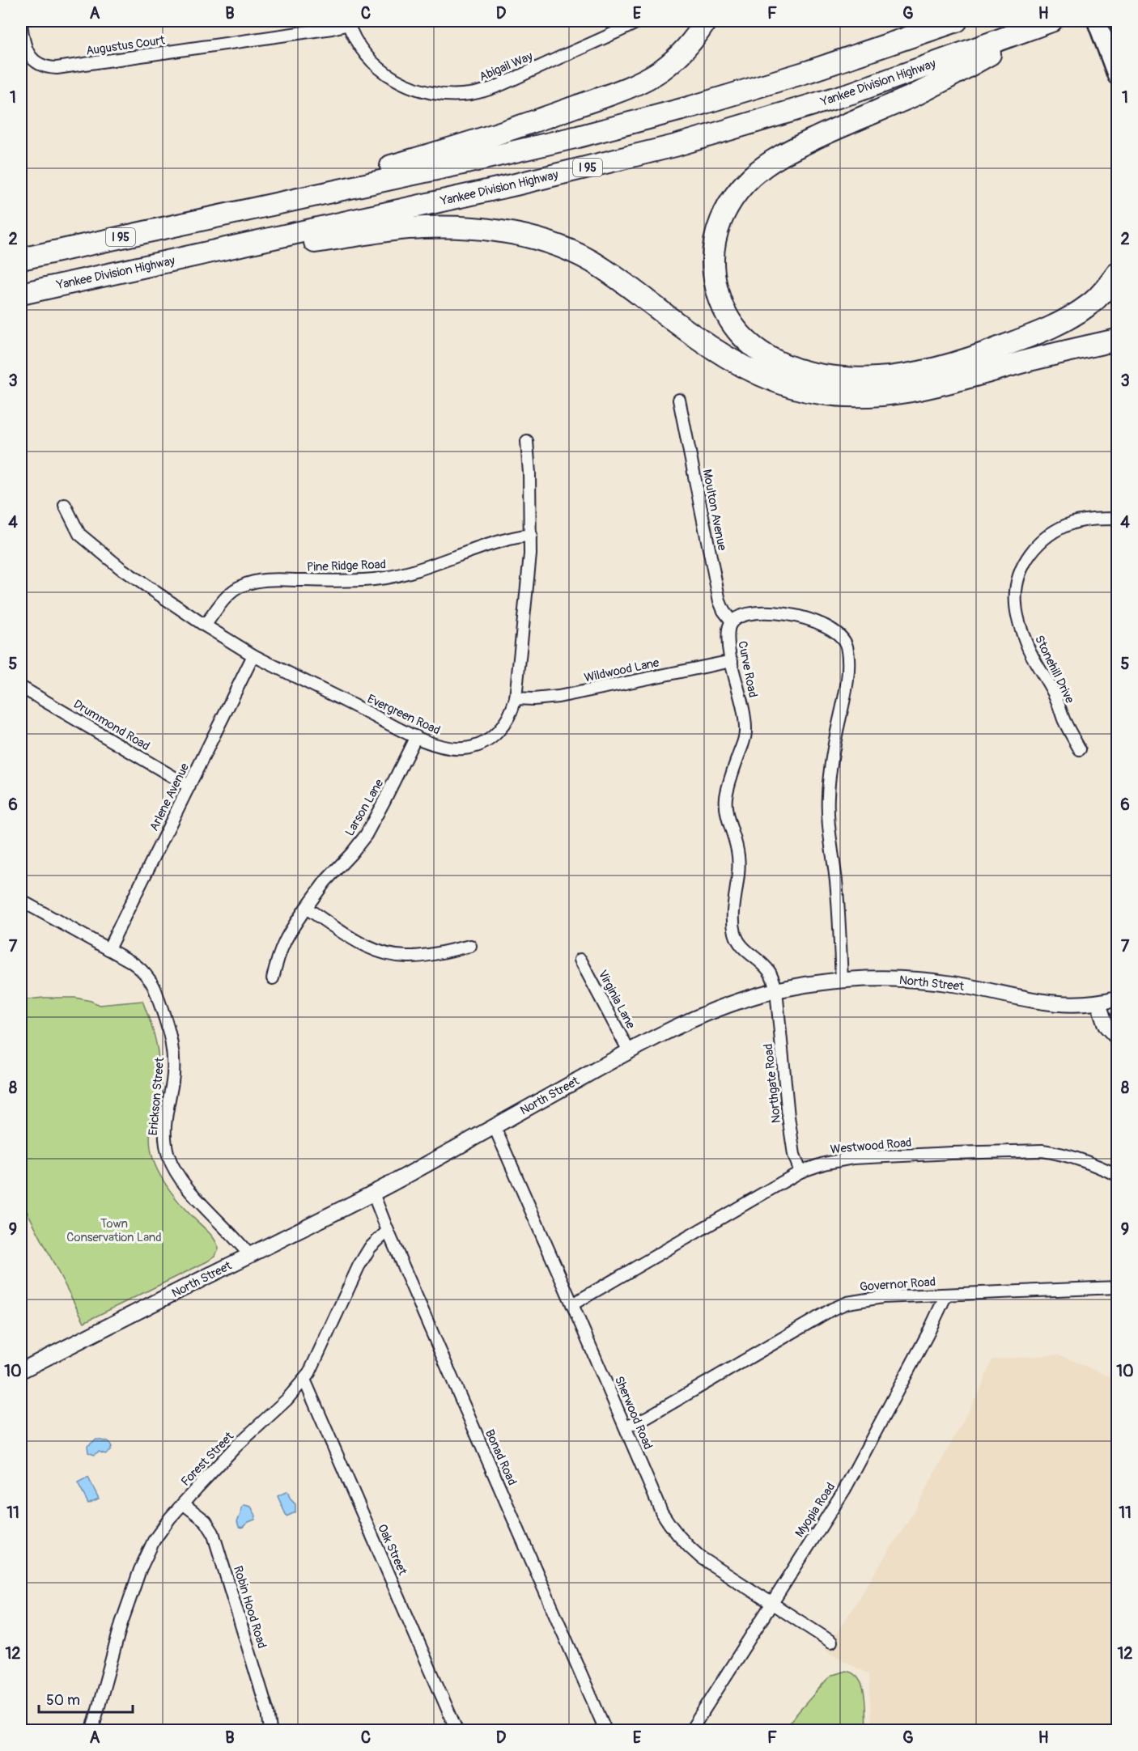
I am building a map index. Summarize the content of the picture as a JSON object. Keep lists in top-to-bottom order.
{
  "streets": {
    "highway": ["Yankee Division Highway", "I 95"],
    "street": [
      "Augustus Court",
      "Abigail Way",
      "Moulton Avenue",
      "Pine Ridge Road",
      "Curve Road",
      "Stonehill Drive",
      "Wildwood Lane",
      "Evergreen Road",
      "Drummond Road",
      "Arlene Avenue",
      "Larson Lane",
      "North Street",
      "Virginia Lane",
      "Northgate Road",
      "Erickson Street",
      "Westwood Road",
      "Governor Road",
      "Sherwood Road",
      "Bonad Road",
      "Forest Street",
      "Myopia Road",
      "Oak Street",
      "Robin Hood Road"
    ]
  },
  "crossings": [
    ["Augustus Court", "Abigail Way"],
    ["Moulton Avenue", "Curve Road"],
    ["Pine Ridge Road", "Evergreen Road"],
    ["Curve Road", "Wildwood Lane"],
    ["Curve Road", "North Street"],
    ["Curve Road", "Northgate Road"],
    ["Wildwood Lane", "Evergreen Road"],
    ["Evergreen Road", "Arlene Avenue"],
    ["Evergreen Road", "Larson Lane"],
    ["Drummond Road", "Arlene Avenue"],
    ["Arlene Avenue", "Erickson Street"],
    ["North Street", "Virginia Lane"],
    ["North Street", "Northgate Road"],
    ["North Street", "Erickson Street"],
    ["North Street", "Sherwood Road"],
    ["North Street", "Bonad Road"],
    ["Northgate Road", "Westwood Road"],
    ["Westwood Road", "Sherwood Road"],
    ["Governor Road", "Sherwood Road"],
    ["Governor Road", "Myopia Road"],
    ["Sherwood Road", "Myopia Road"],
    ["Bonad Road", "Forest Street"],
    ["Forest Street", "Oak Street"],
    ["Forest Street", "Robin Hood Road"]
  ],
  "parks": ["Town Conservation Land"],
  "scale_bar": "50 m",
  "grid": {
    "columns": [
      "A",
      "B",
      "C",
      "D",
      "E",
      "F",
      "G",
      "H"
    ],
    "rows": [
      "1",
      "2",
      "3",
      "4",
      "5",
      "6",
      "7",
      "8",
      "9",
      "10",
      "11",
      "12"
    ]
  }
}
